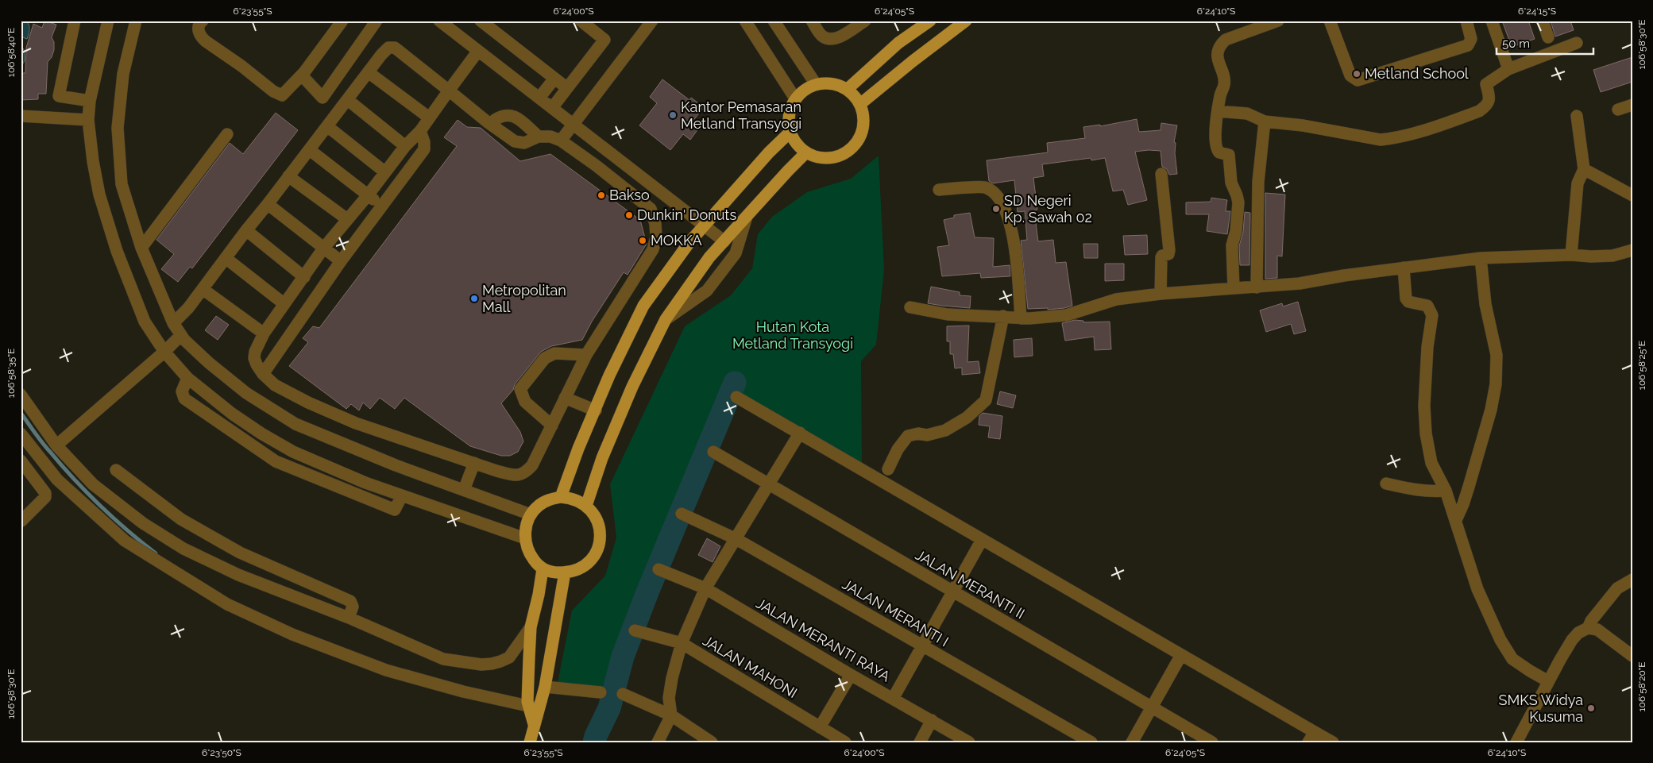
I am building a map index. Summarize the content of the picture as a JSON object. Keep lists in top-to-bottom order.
{
  "streets": {
    "street": [
      "JALAN MERANTI II",
      "JALAN MERANTI I",
      "JALAN MERANTI RAYA",
      "JALAN MAHONI"
    ]
  },
  "parks": ["Hutan Kota Metland Transyogi"],
  "places": [
    "Metland School",
    "Kantor Pemasaran Metland Transyogi",
    "Bakso",
    "SD Negeri Kp. Sawah 02",
    "Dunkin' Donuts",
    "MOKKA",
    "Metropolitan Mall",
    "SMKS Widya Kusuma"
  ],
  "scale_bar": "50 m",
  "coordinates": [
    "6°23'55\"S",
    "6°24'00\"S",
    "6°24'05\"S",
    "6°24'10\"S",
    "6°24'15\"S",
    "106°58'30\"E",
    "106°58'40\"E",
    "106°58'25\"E",
    "106°58'35\"E",
    "106°58'20\"E",
    "6°23'50\"S"
  ]
}
